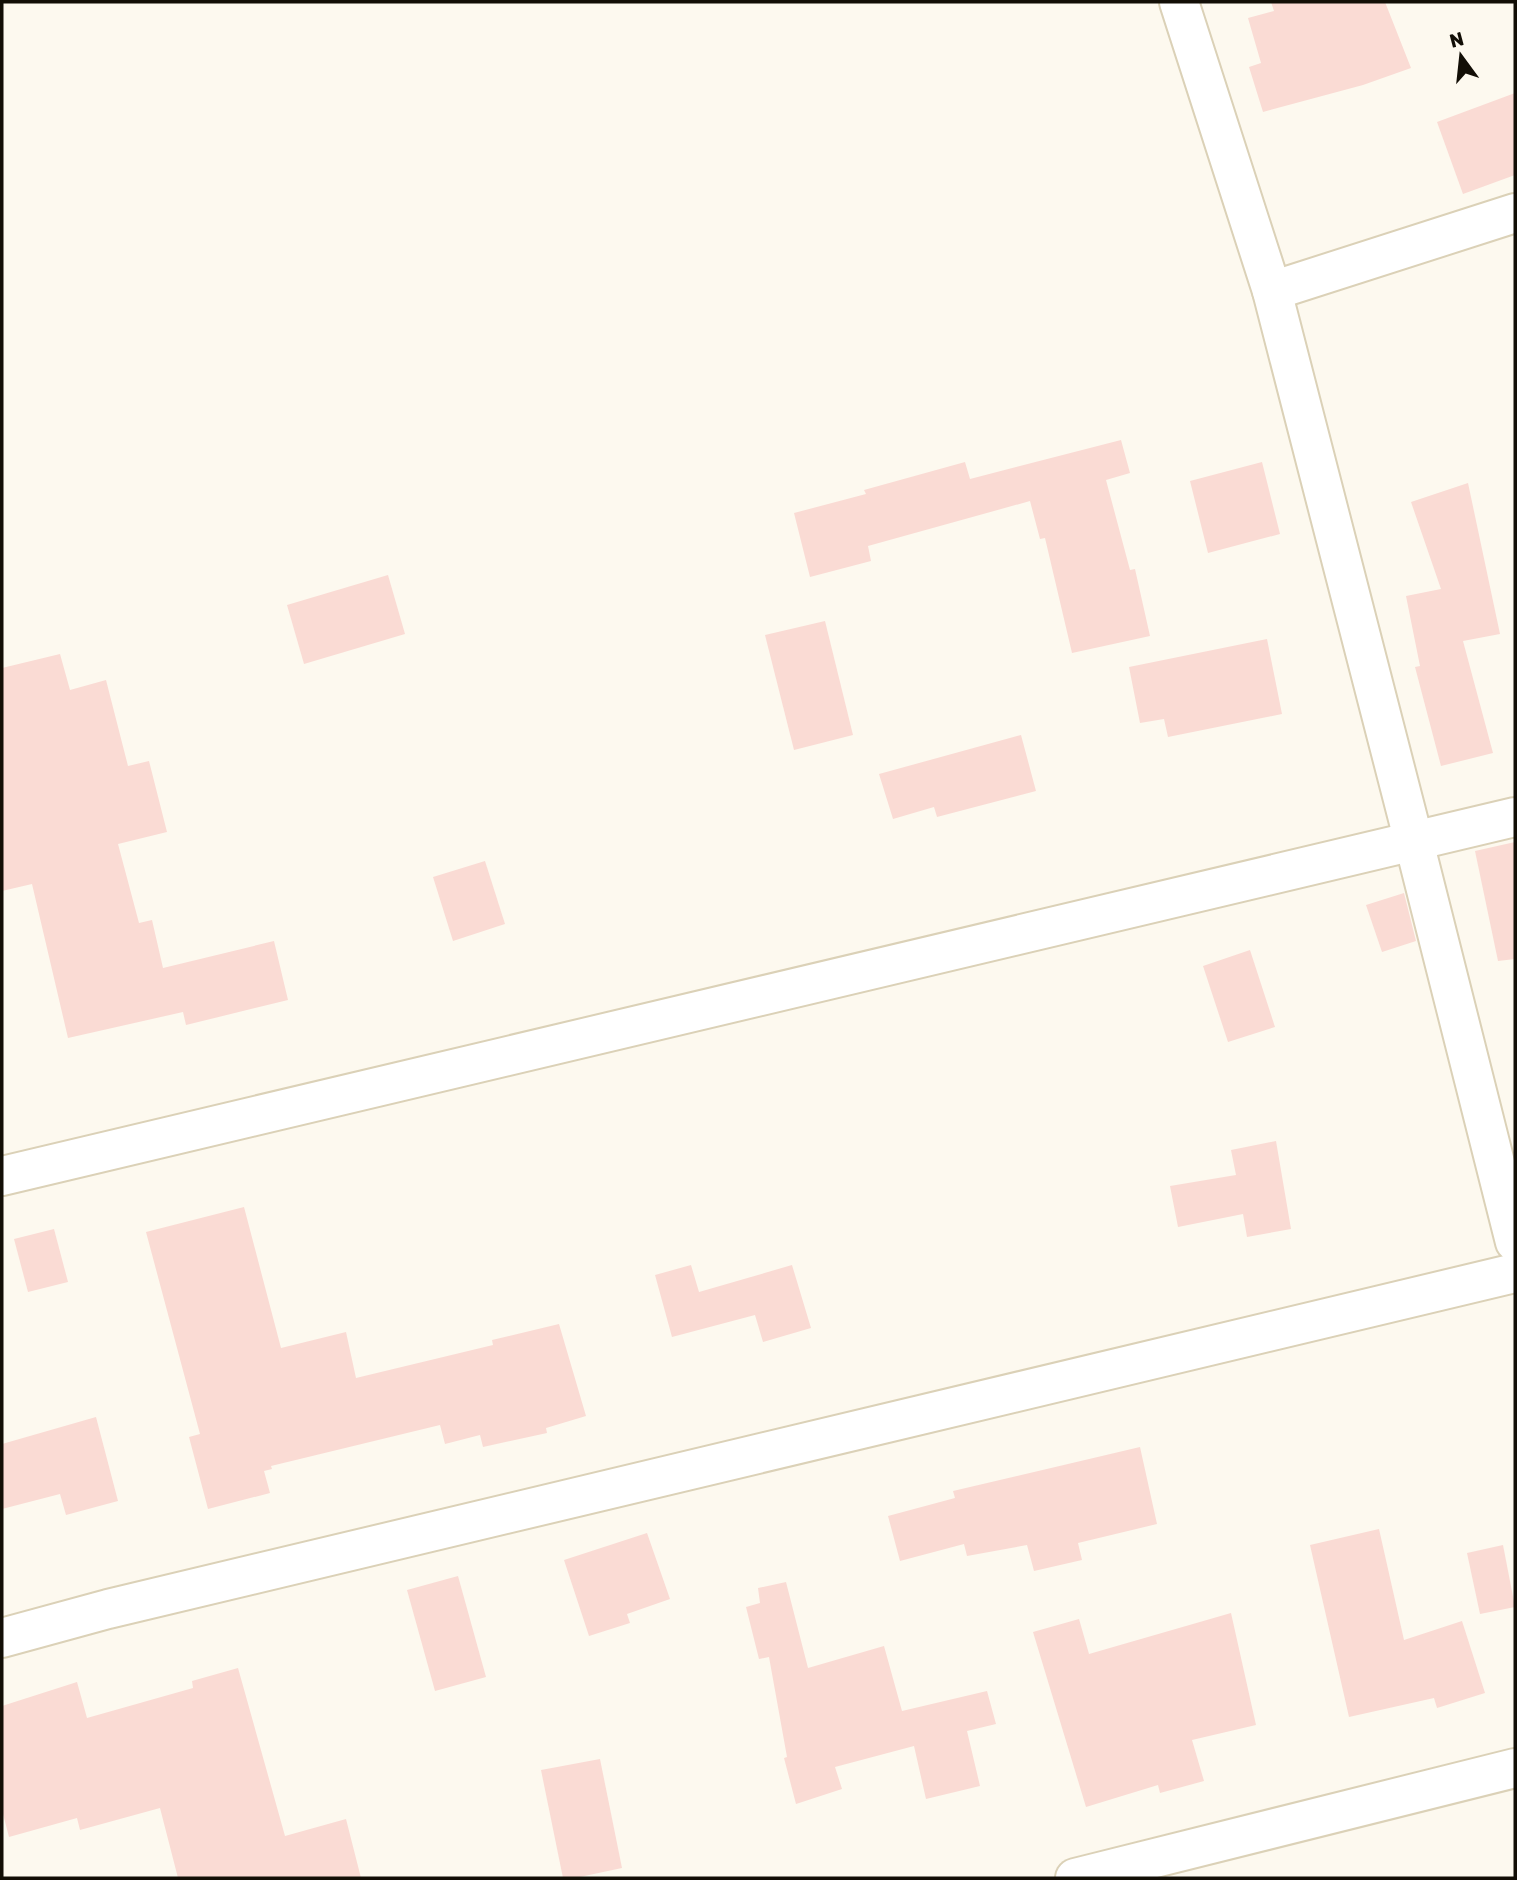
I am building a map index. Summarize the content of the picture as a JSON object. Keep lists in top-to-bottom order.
{
  "north": "top"
}
